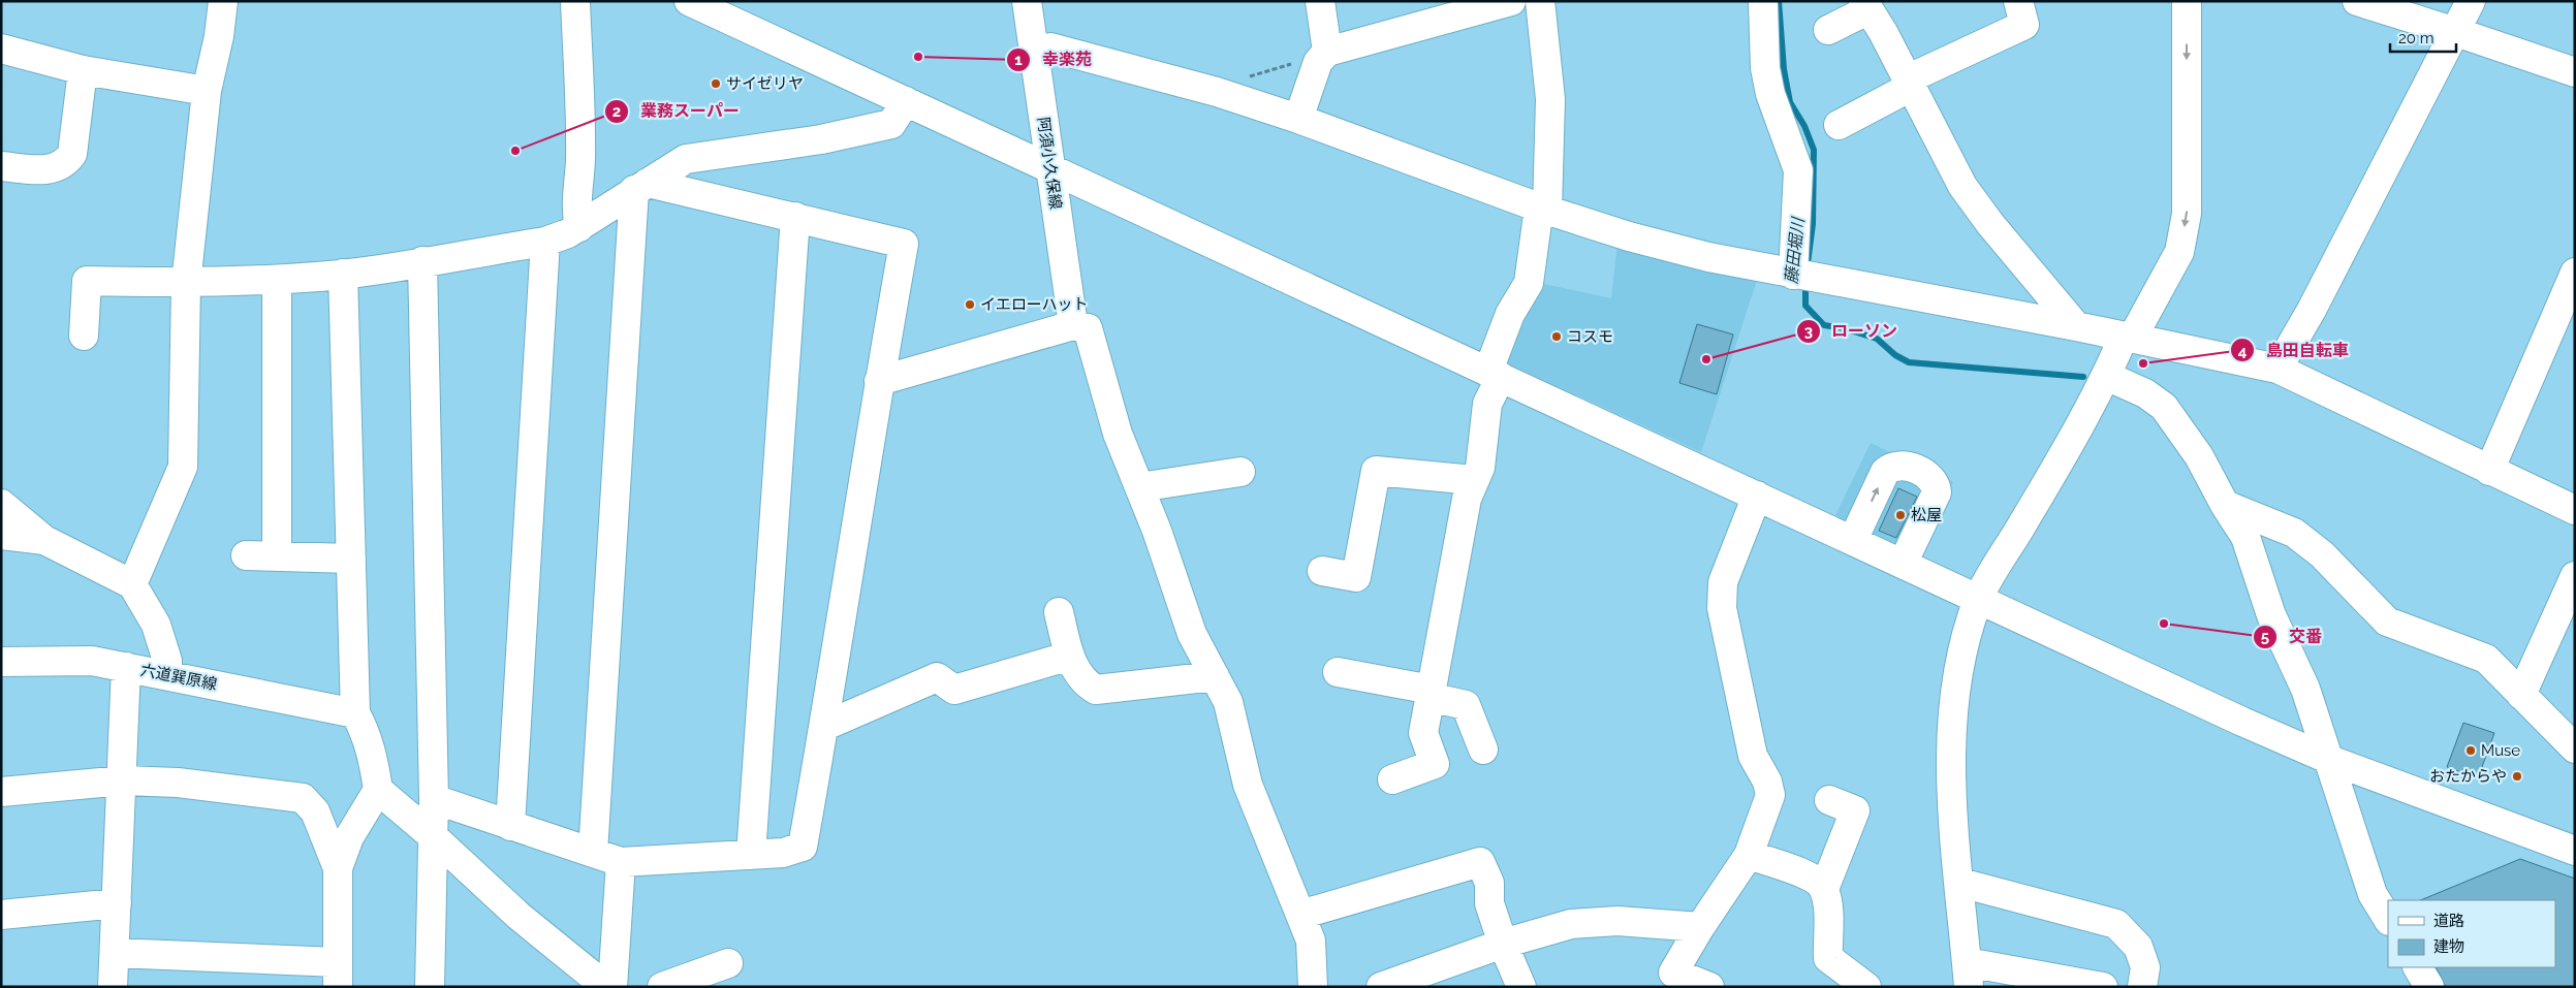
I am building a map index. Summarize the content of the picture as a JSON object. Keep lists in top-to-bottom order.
{
  "streets": {
    "street": ["阿須小久保線", "六道巽原線"]
  },
  "water": ["藤田堀川"],
  "places": [
    "幸楽苑",
    "サイゼリヤ",
    "業務スーパー",
    "イエローハット",
    "コスモ",
    "ローソン",
    "島田自転車",
    "松屋",
    "交番",
    "Muse",
    "おたからや"
  ],
  "legend": ["道路", "建物"],
  "scale_bar": "20 m"
}
